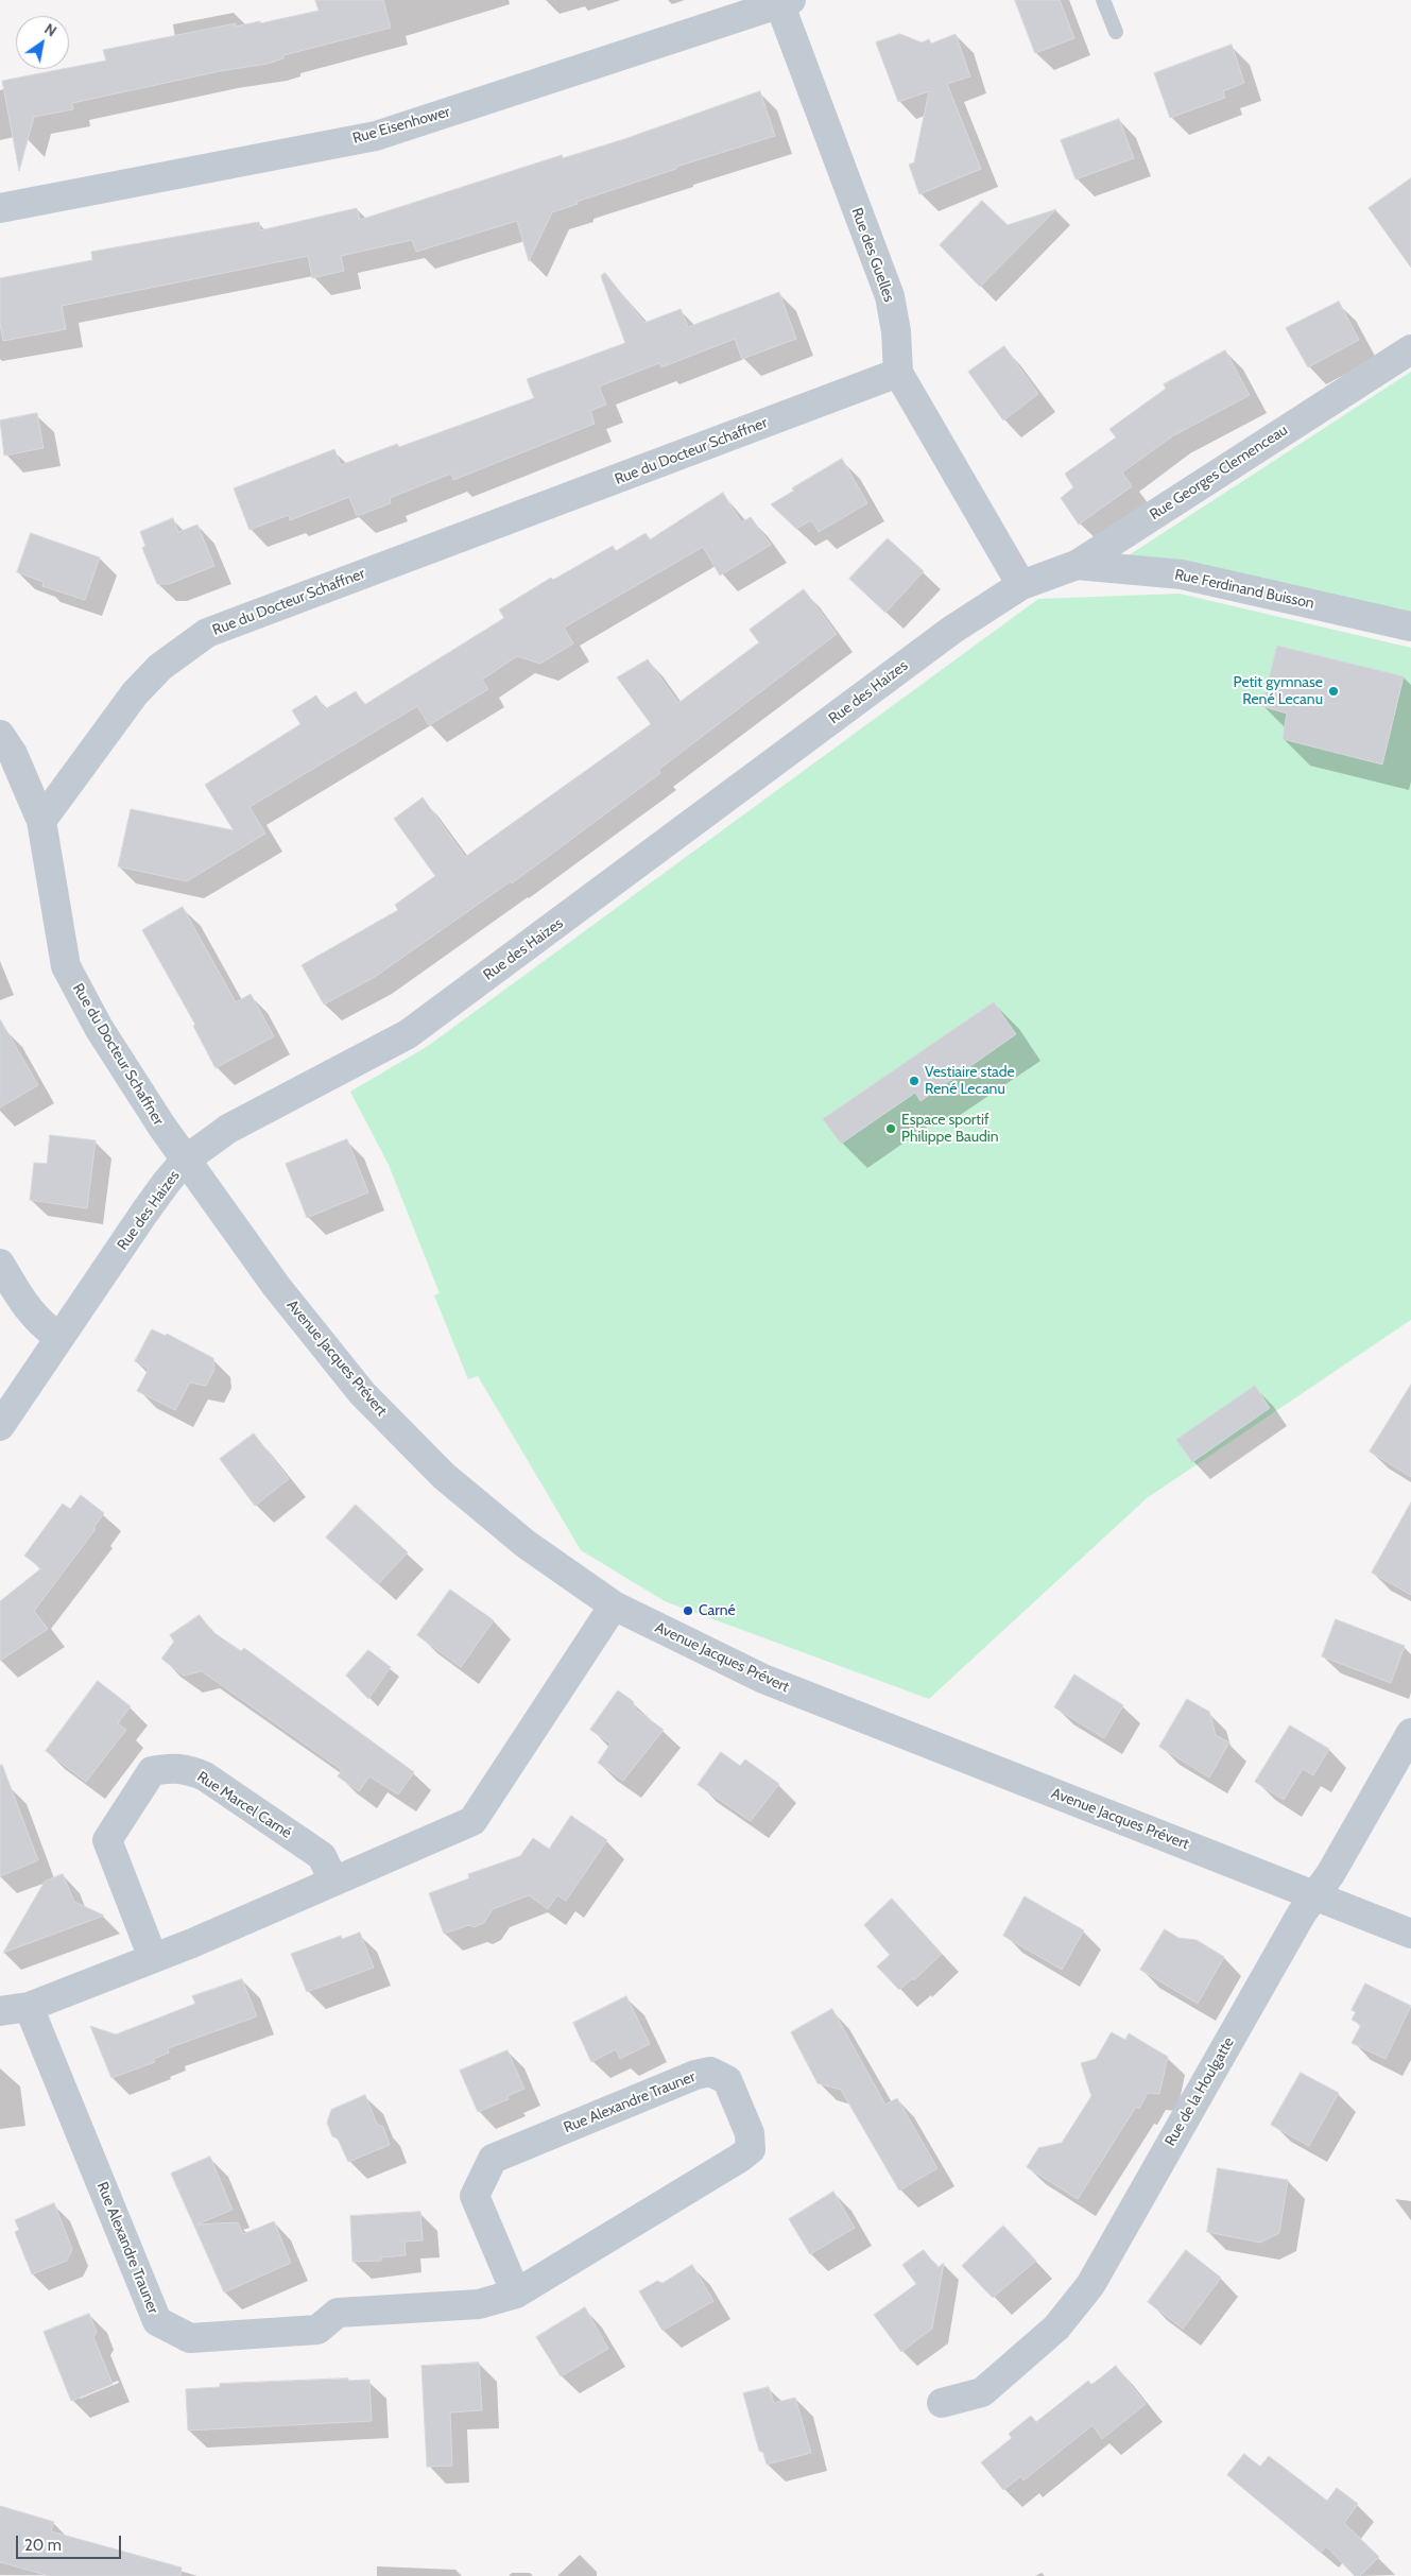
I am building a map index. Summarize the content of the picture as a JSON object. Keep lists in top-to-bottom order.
{
  "streets": {
    "street": [
      "Rue Eisenhower",
      "Rue des Guelles",
      "Rue du Docteur Schaffner",
      "Rue Georges Clemenceau",
      "Rue Ferdinand Buisson",
      "Rue des Haizes",
      "Avenue Jacques Prévert",
      "Rue Marcel Carné",
      "Rue de la Houlgatte",
      "Rue Alexandre Trauner"
    ]
  },
  "crossings": [
    ["Rue Eisenhower", "Rue des Guelles"],
    ["Rue des Guelles", "Rue du Docteur Schaffner"],
    ["Rue des Guelles", "Rue Georges Clemenceau"],
    ["Rue des Guelles", "Rue des Haizes"],
    ["Rue du Docteur Schaffner", "Rue des Haizes"],
    ["Rue du Docteur Schaffner", "Avenue Jacques Prévert"],
    ["Rue Georges Clemenceau", "Rue Ferdinand Buisson"],
    ["Rue Georges Clemenceau", "Rue des Haizes"],
    ["Rue des Haizes", "Avenue Jacques Prévert"],
    ["Avenue Jacques Prévert", "Rue de la Houlgatte"]
  ],
  "places": [
    "Petit gymnase René Lecanu",
    "Vestiaire stade René Lecanu",
    "Espace sportif Philippe Baudin",
    "Carné"
  ],
  "scale_bar": "20 m",
  "north": "top right"
}
